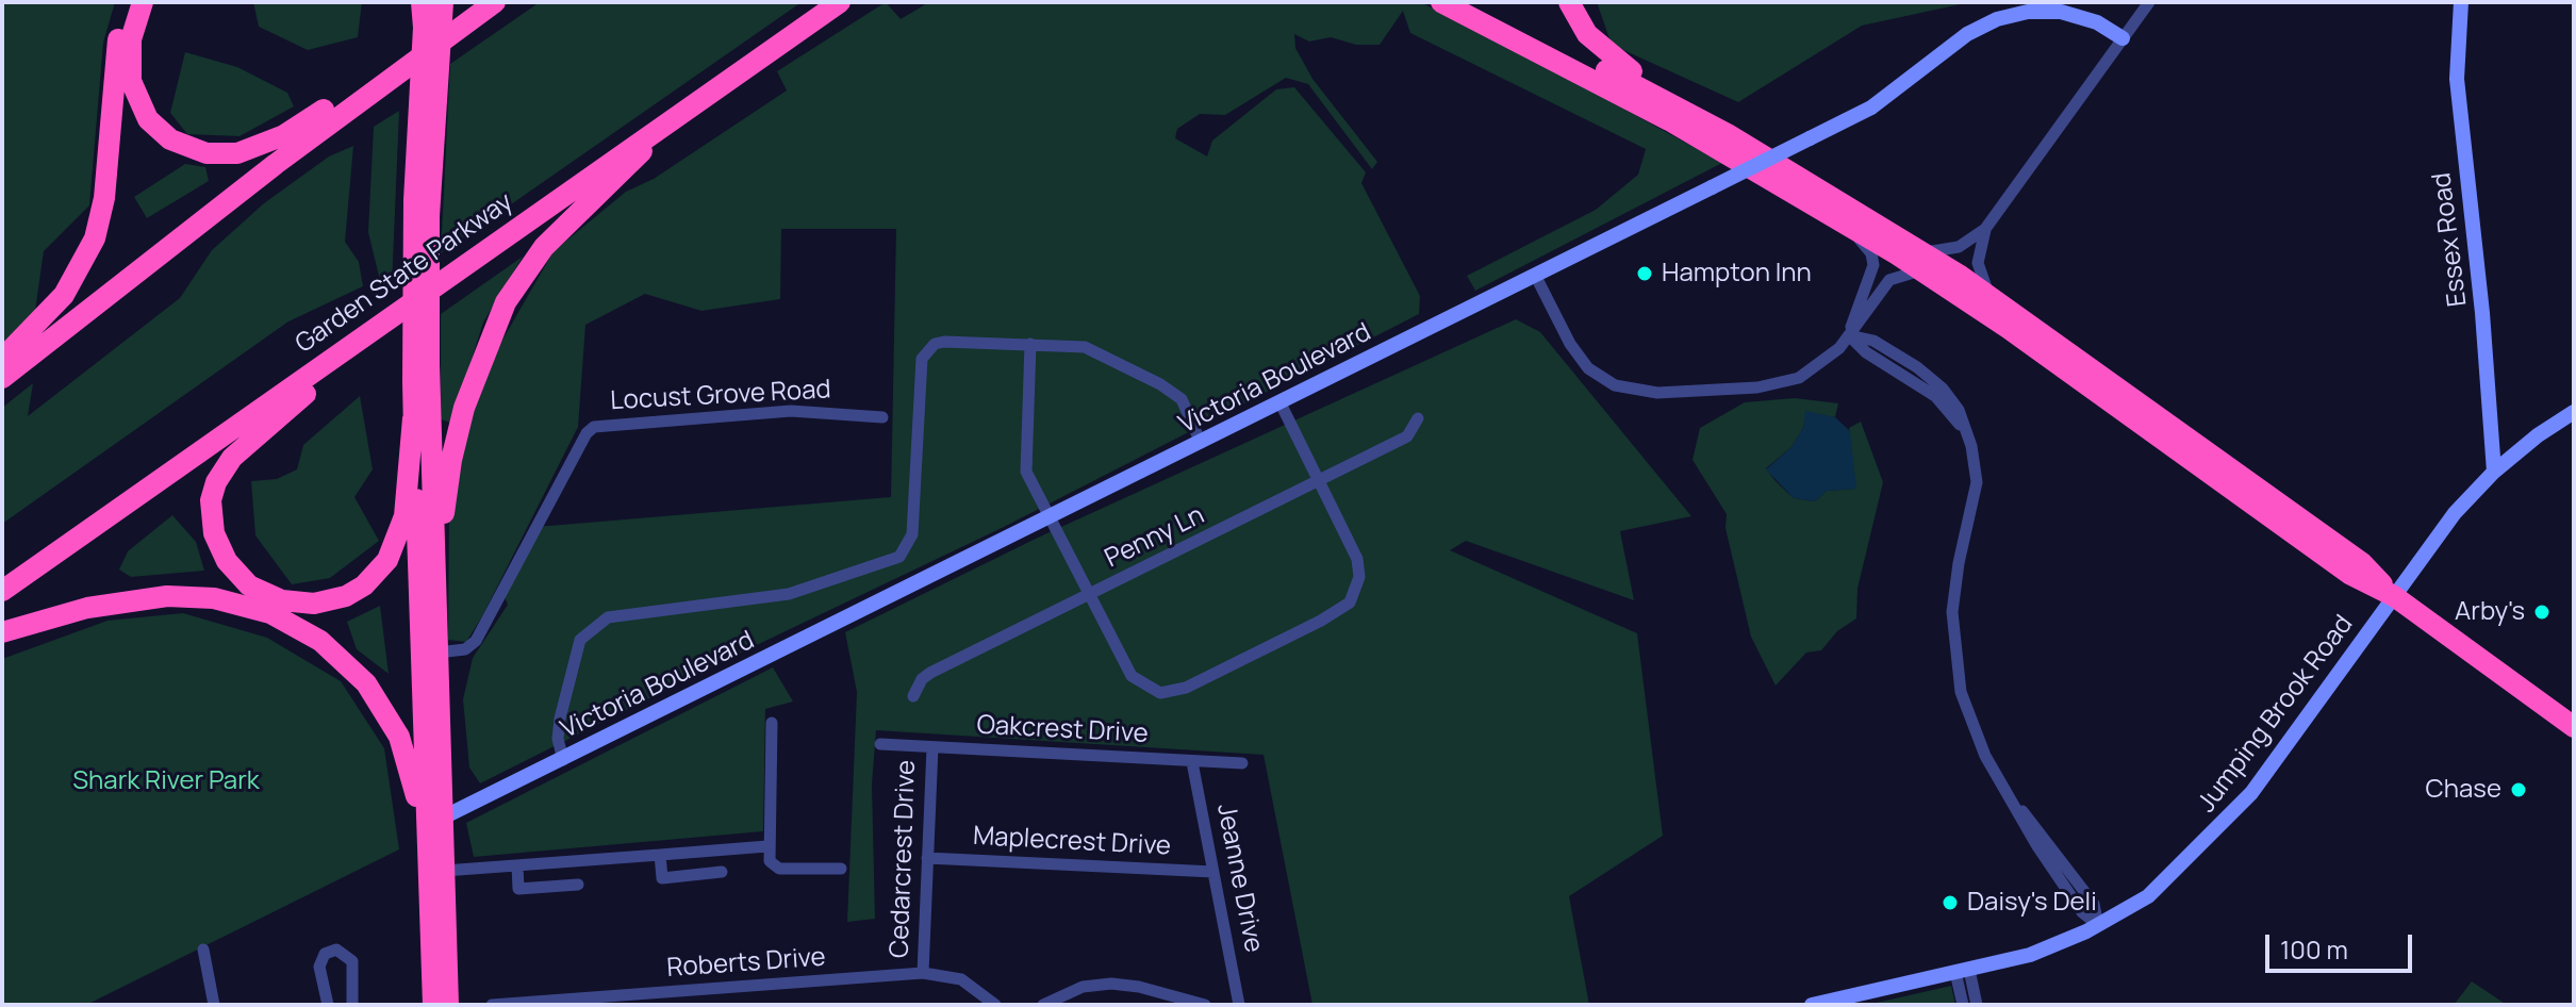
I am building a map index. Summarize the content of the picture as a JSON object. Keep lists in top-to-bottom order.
{
  "streets": {
    "highway": ["Garden State Parkway"],
    "street": [
      "Essex Road",
      "Victoria Boulevard",
      "Locust Grove Road",
      "Penny Ln",
      "Jumping Brook Road",
      "Oakcrest Drive",
      "Maplecrest Drive",
      "Cedarcrest Drive",
      "Jeanne Drive",
      "Roberts Drive"
    ]
  },
  "crossings": [
    ["Essex Road", "Jumping Brook Road"],
    ["Oakcrest Drive", "Cedarcrest Drive"],
    ["Oakcrest Drive", "Jeanne Drive"],
    ["Maplecrest Drive", "Cedarcrest Drive"],
    ["Maplecrest Drive", "Jeanne Drive"],
    ["Cedarcrest Drive", "Roberts Drive"]
  ],
  "parks": ["Shark River Park"],
  "places": [
    "Hampton Inn",
    "Arby's",
    "Chase",
    "Daisy's Deli"
  ],
  "scale_bar": "100 m"
}
